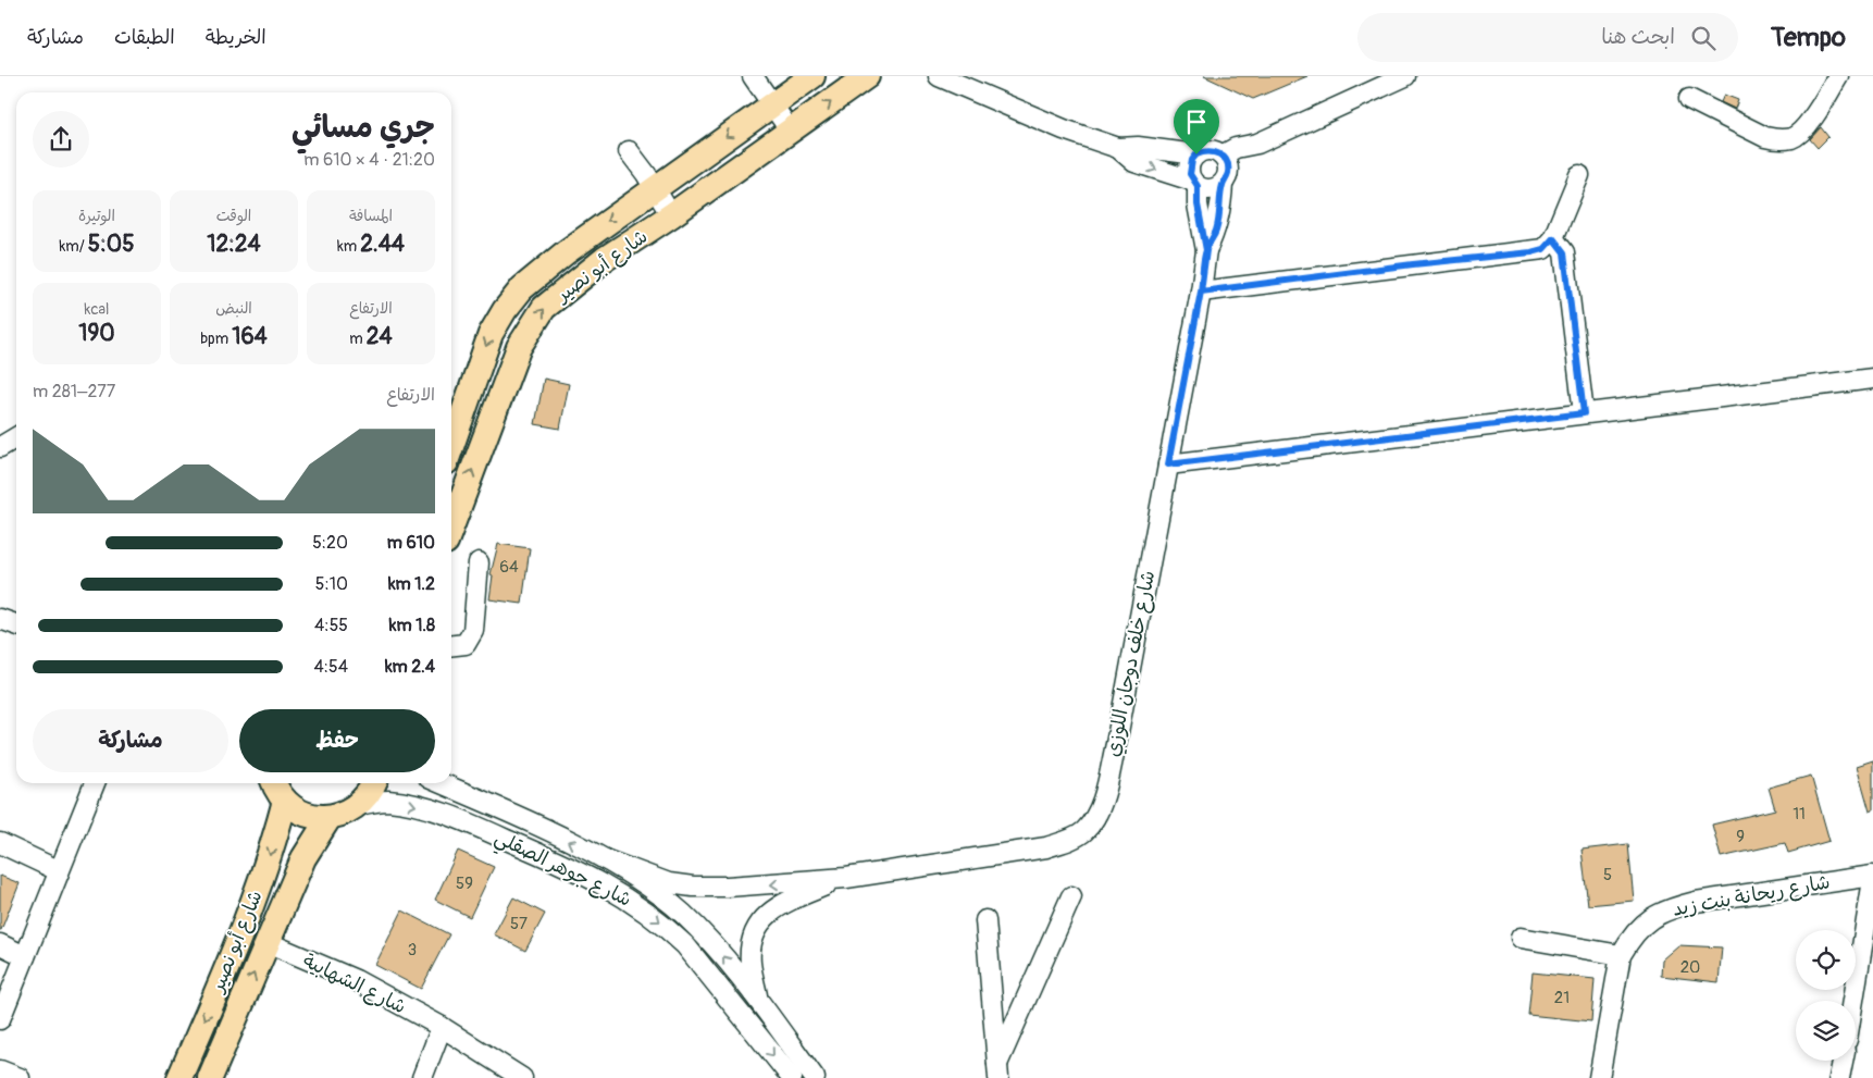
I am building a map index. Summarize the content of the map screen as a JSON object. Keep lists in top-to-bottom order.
{
  "streets": {
    "main road": ["شارع أبو نصير"],
    "street": [
      "شارع خلف دوجان اللوزي",
      "شارع جوهر الصقلي",
      "شارع ريحانة بنت زيد",
      "شارع الشهابية"
    ]
  },
  "crossings": [
    ["شارع أبو نصير", "شارع الشهابية"],
    ["شارع خلف دوجان اللوزي", "شارع جوهر الصقلي"]
  ],
  "house_numbers": [
    "64",
    "11",
    "9",
    "5",
    "59",
    "57",
    "3",
    "20",
    "21"
  ],
  "page": {
    "header": "Tempo",
    "search": "ابحث هنا",
    "nav": ["الخريطة", "الطبقات", "مشاركة"],
    "heading": ["جري مسائي", "21:20 · 4 × 610 m"],
    "stats": [
      ["المسافة", "2.44 km"],
      ["الوقت", "12:24"],
      ["الوتيرة", "5:05 /km"],
      ["الارتفاع", "24 m"],
      ["النبض", "164 bpm"],
      ["kcal", "190"]
    ],
    "chart": ["الارتفاع", "277–281 m"],
    "list": [
      {
        "name": "610 m",
        "note": "5:20"
      },
      {
        "name": "1.2 km",
        "note": "5:10"
      },
      {
        "name": "1.8 km",
        "note": "4:55"
      },
      {
        "name": "2.4 km",
        "note": "4:54"
      }
    ],
    "buttons": ["حفظ", "مشاركة"]
  }
}
